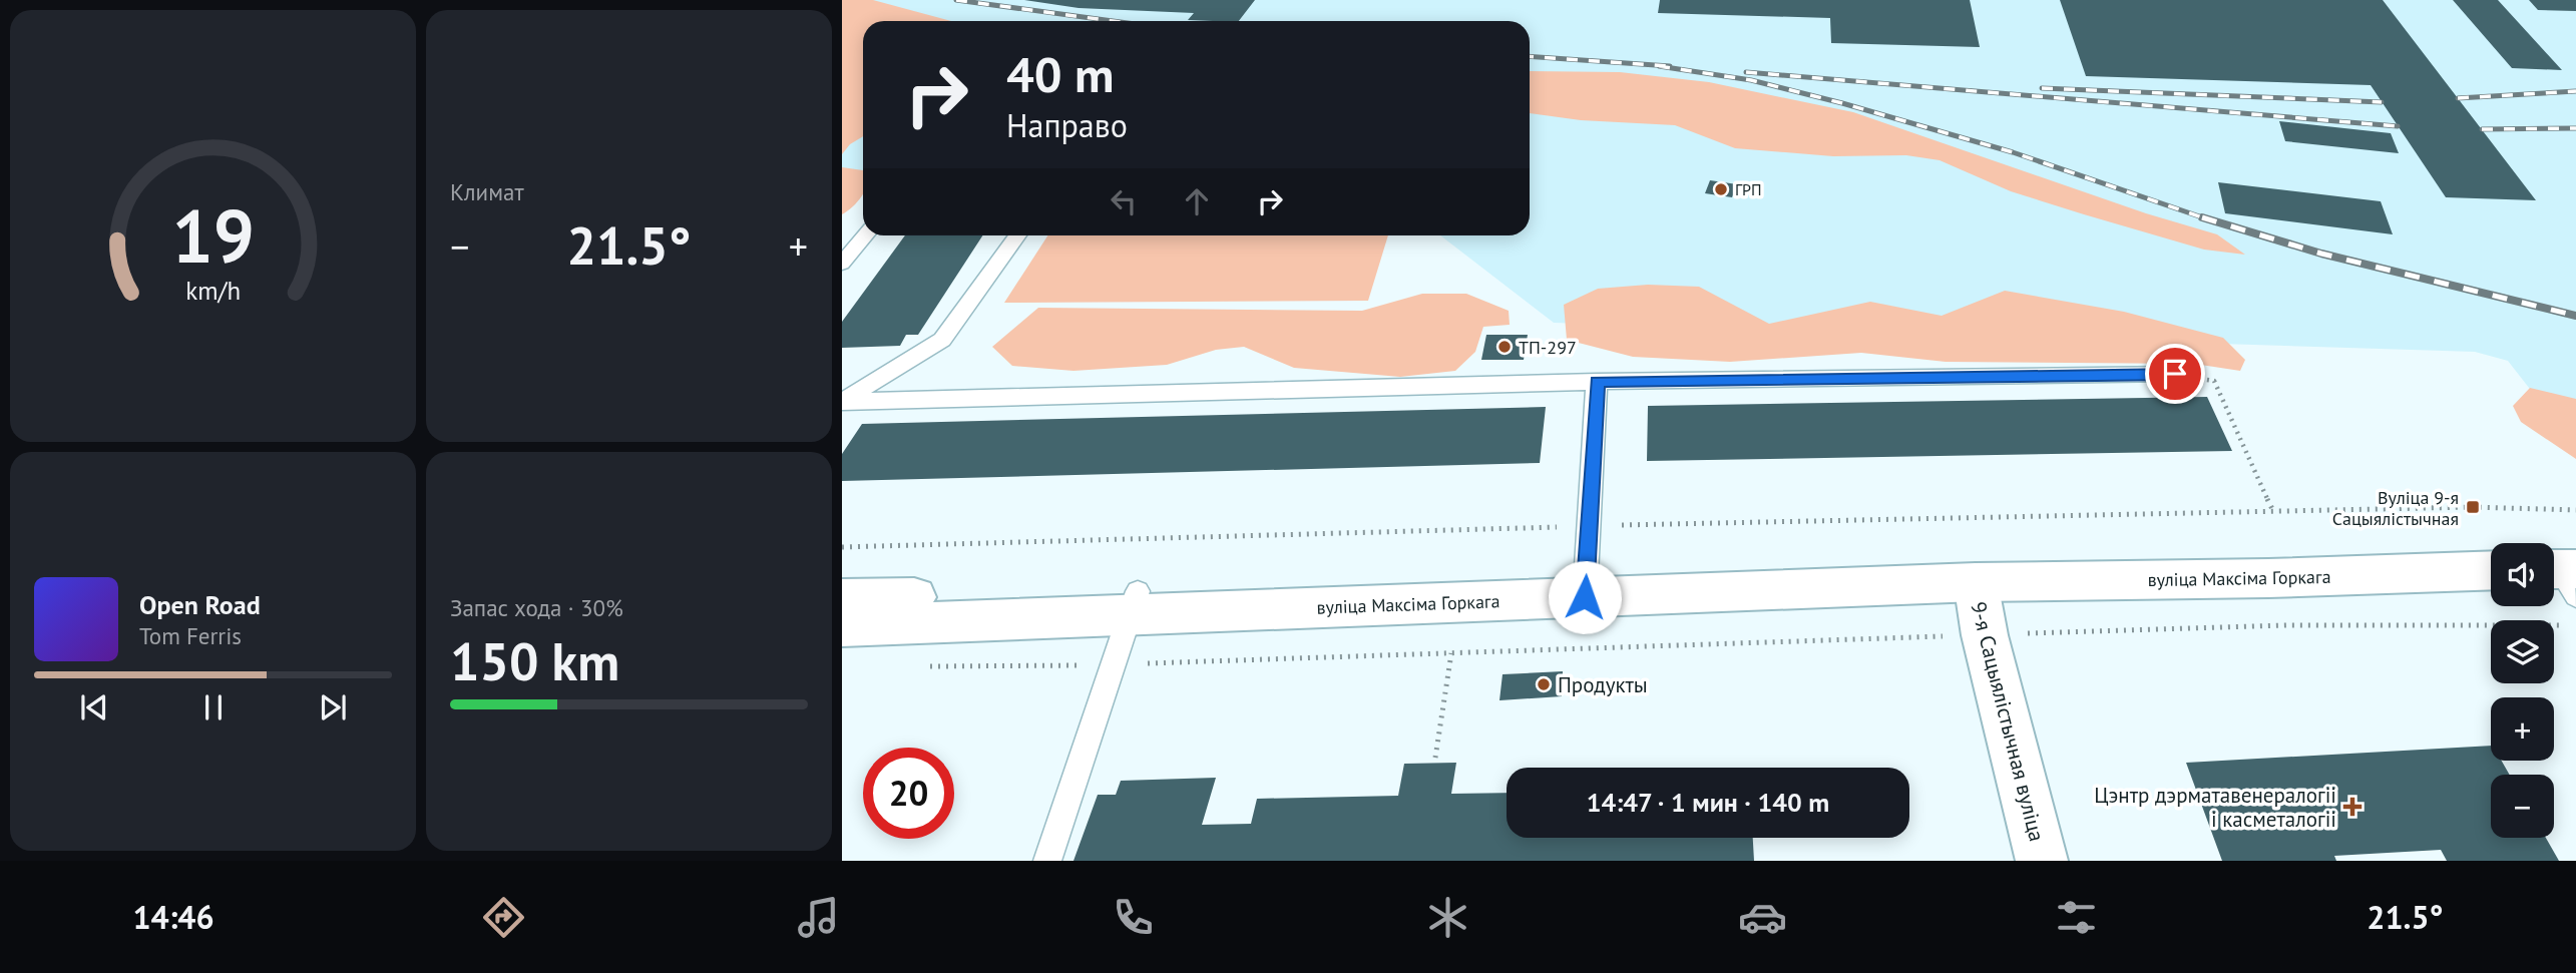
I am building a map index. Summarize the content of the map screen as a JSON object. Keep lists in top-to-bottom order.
{
  "streets": {
    "main road": ["вуліца Максіма Горкага", "9-я Сацыялістычная вуліца"]
  },
  "crossings": [
    ["вуліца Максіма Горкага", "9-я Сацыялістычная вуліца"]
  ],
  "places": {
    "other": ["ГРП", "ТП-297", "Продукты"],
    "transit": ["Вуліца 9-я Сацыялістычная"],
    "health": ["Цэнтр дэрматавенералогіі і касметалогіі"]
  },
  "page": {
    "tile": [
      "Климат",
      ["Запас хода · 30%", "150 km"]
    ],
    "turn": ["40 m", "Направо"],
    "heat": ["−", "21.5°", "+"],
    "map_buttons": ["+", "−"],
    "song": ["Open Road", "Tom Ferris"],
    "limit": "20",
    "trip": "14:47 · 1 мин · 140 m",
    "tabs": ["14:46", "21.5°"],
    "gauge": ["19", "km/h"]
  }
}
